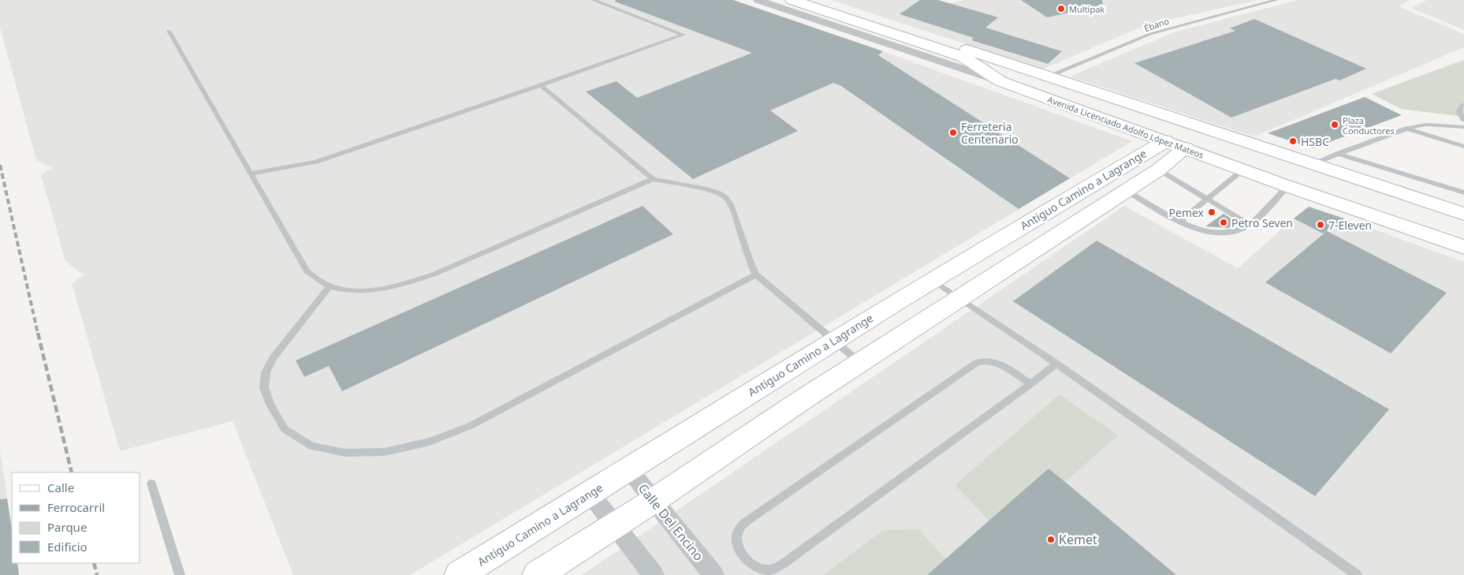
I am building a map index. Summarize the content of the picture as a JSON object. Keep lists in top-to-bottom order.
{
  "streets": {
    "main road": ["Avenida Licenciado Adolfo López Mateos", "Antiguo Camino a Lagrange"],
    "street": ["Calle Del Encino"],
    "lane": ["Ébano"]
  },
  "crossings": [
    ["Ébano", "Avenida Licenciado Adolfo López Mateos"],
    ["Avenida Licenciado Adolfo López Mateos", "Antiguo Camino a Lagrange"],
    ["Antiguo Camino a Lagrange", "Calle Del Encino"]
  ],
  "places": [
    "Multipak",
    "Plaza Conductores",
    "Ferreteria Centenario",
    "HSBC",
    "Pemex",
    "Petro Seven",
    "7-Eleven",
    "Kemet"
  ],
  "legend": [
    "Calle",
    "Ferrocarril",
    "Parque",
    "Edificio"
  ]
}
